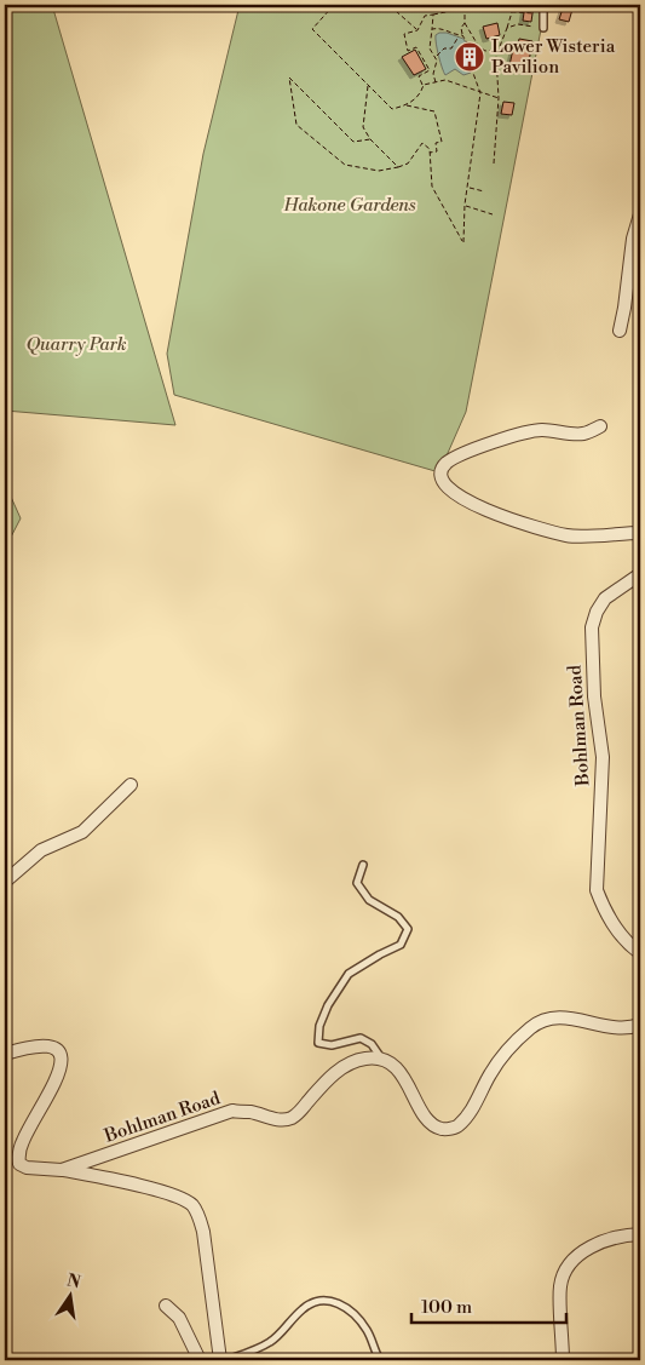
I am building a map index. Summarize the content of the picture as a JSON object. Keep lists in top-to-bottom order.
{
  "streets": {
    "street": ["Bohlman Road"]
  },
  "parks": ["Hakone Gardens", "Quarry Park"],
  "places": {
    "building": ["Lower Wisteria Pavilion"]
  },
  "scale_bar": "100 m",
  "north": "top"
}
